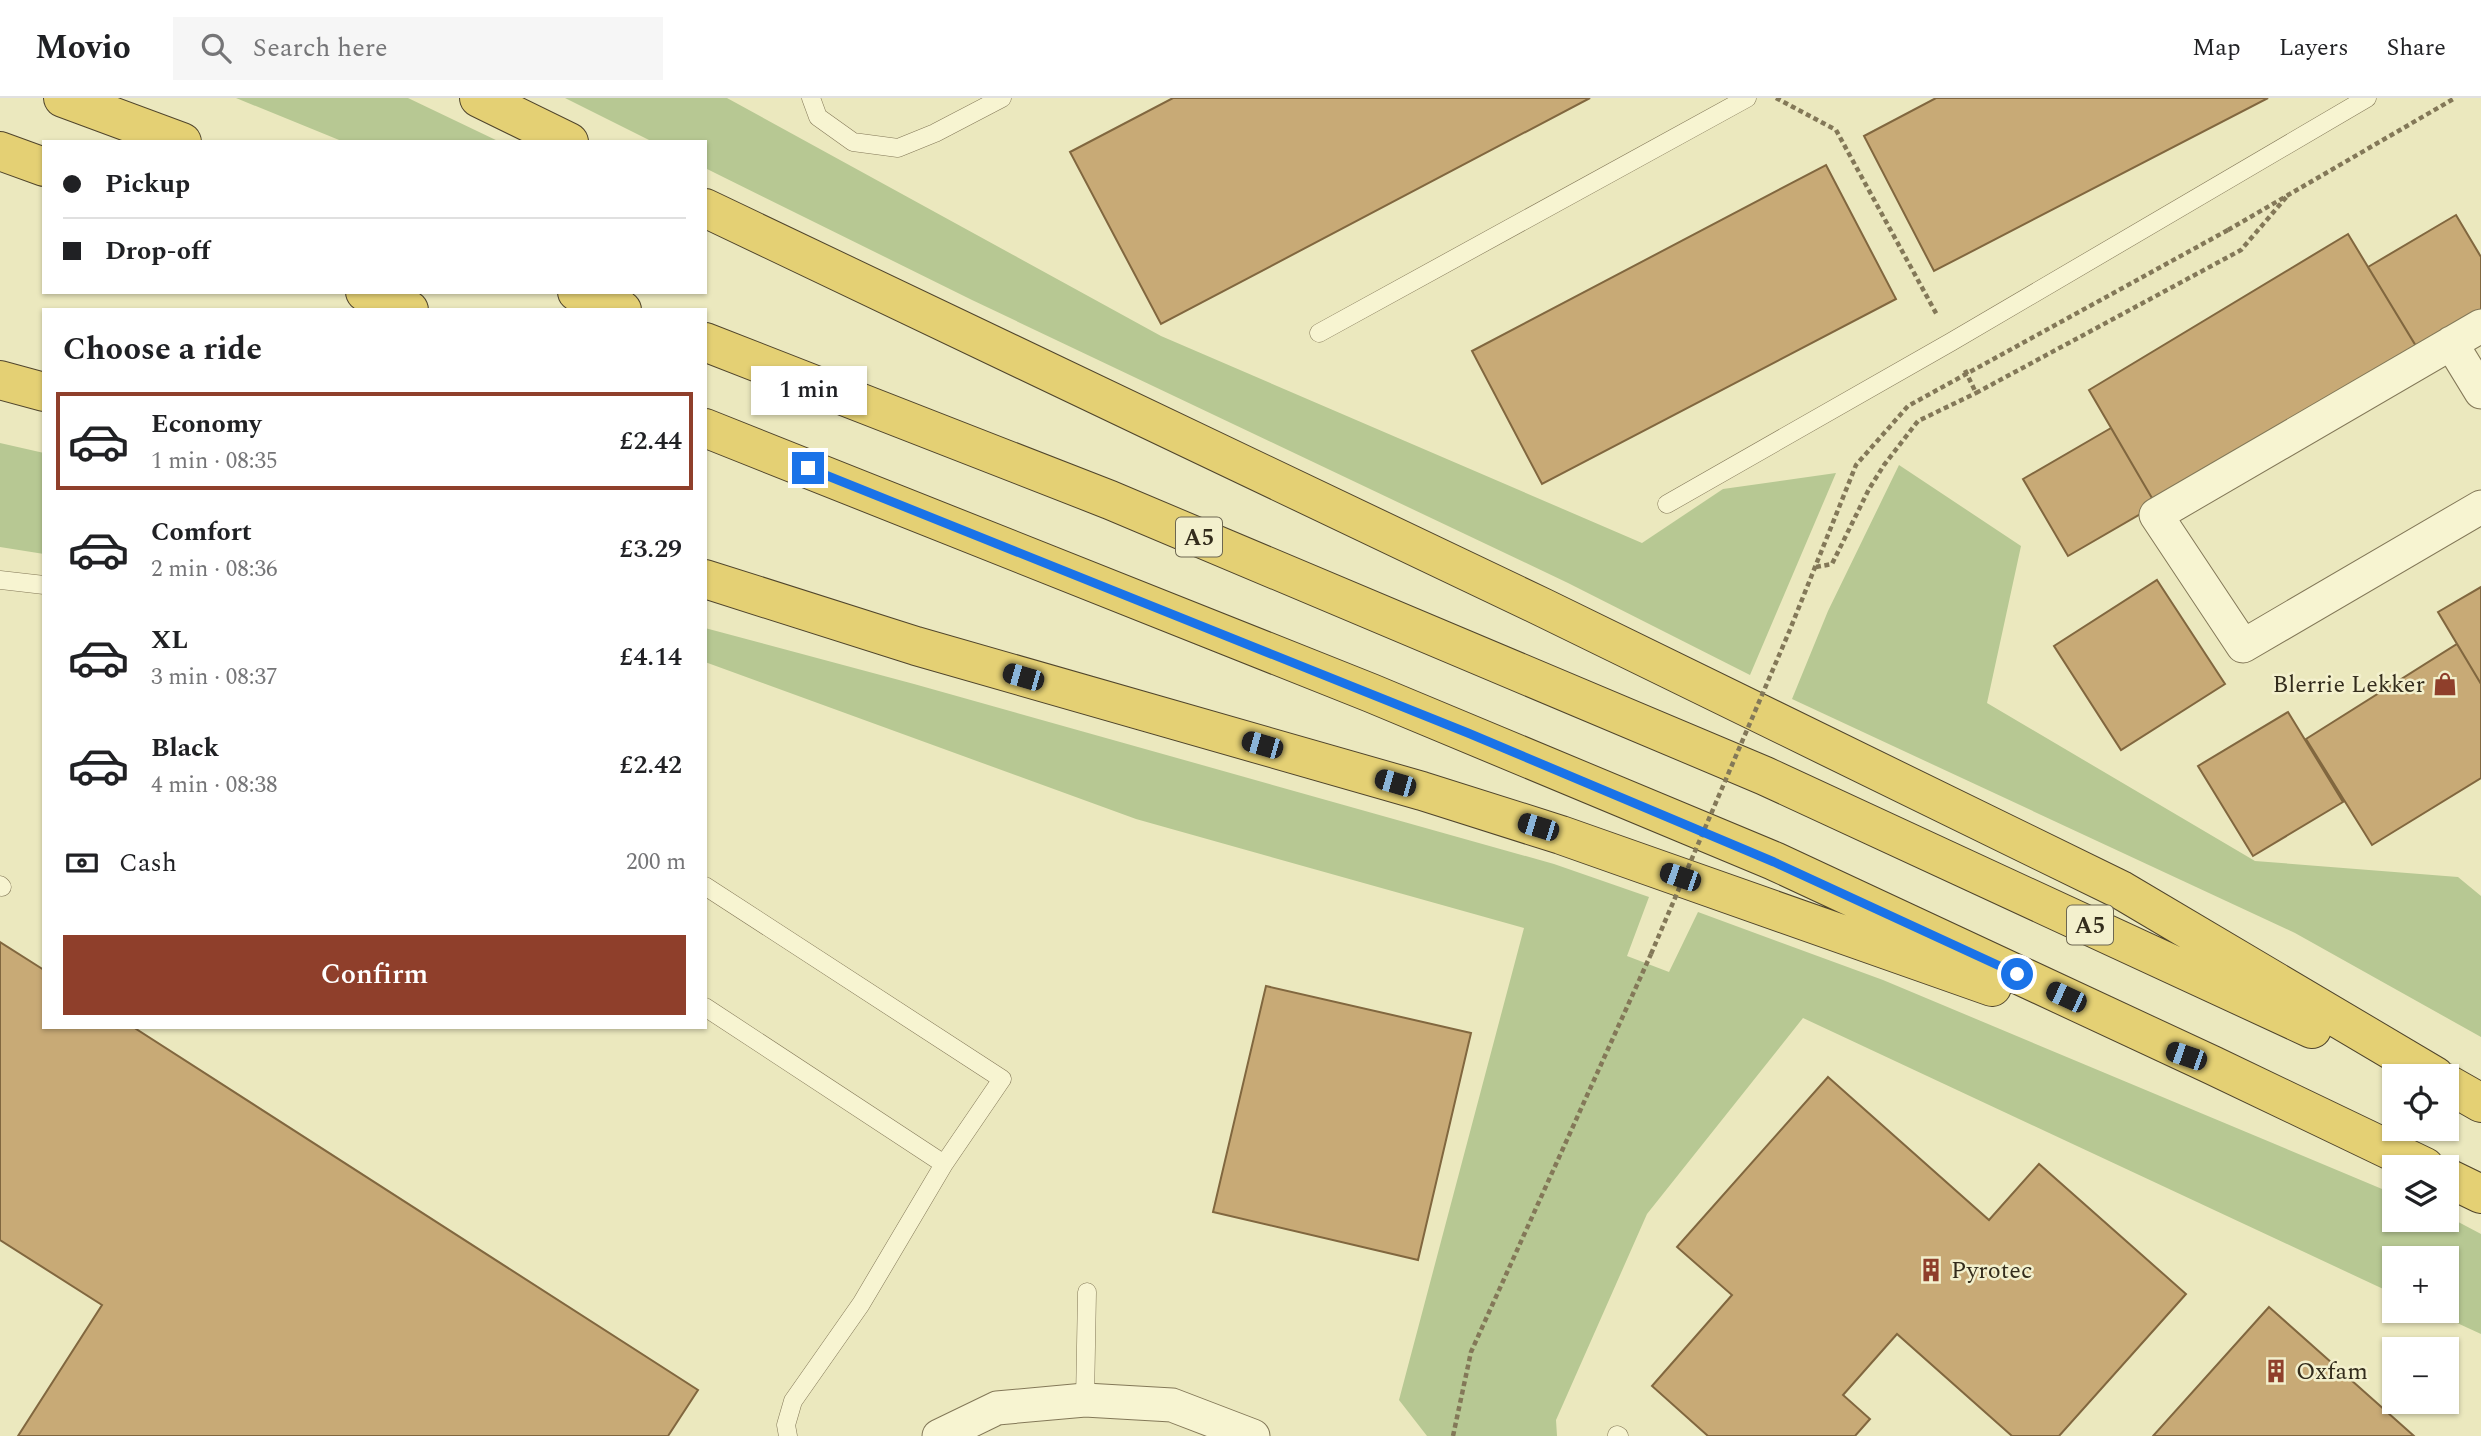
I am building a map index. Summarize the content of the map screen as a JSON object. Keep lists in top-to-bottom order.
{
  "streets": {
    "highway": ["A5"]
  },
  "places": {
    "shop": ["Blerrie Lekker"],
    "building": ["Pyrotec", "Oxfam"]
  },
  "page": {
    "header": "Movio",
    "search": "Search here",
    "nav": ["Map", "Layers", "Share"],
    "banner": ["Pickup", "Drop-off"],
    "heading": "Choose a ride",
    "bubble": "1 min",
    "list": [
      {
        "name": "Economy",
        "note": "1 min · 08:35",
        "value": "£2.44"
      },
      {
        "name": "Comfort",
        "note": "2 min · 08:36",
        "value": "£3.29"
      },
      {
        "name": "XL",
        "note": "3 min · 08:37",
        "value": "£4.14"
      },
      {
        "name": "Black",
        "note": "4 min · 08:38",
        "value": "£2.42"
      }
    ],
    "pay": ["Cash", "200 m"],
    "buttons": "Confirm",
    "map_buttons": ["+", "−"]
  }
}
